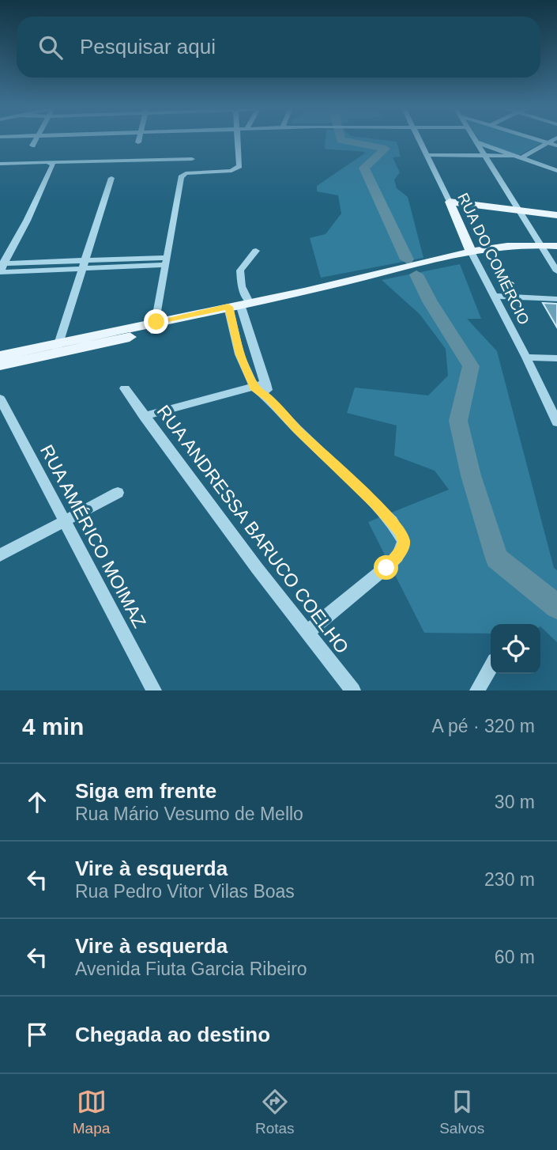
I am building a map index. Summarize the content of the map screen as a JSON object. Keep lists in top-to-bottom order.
{
  "streets": {
    "main road": ["RUA DO COMÉRCIO"],
    "street": ["RUA ANDRESSA BARUCO COELHO", "RUA AMÉRICO MOIMAZ"]
  },
  "page": {
    "search": "Pesquisar aqui",
    "heading": ["4 min", "A pé · 320 m"],
    "list": [
      ["Siga em frente", "Rua Mário Vesumo de Mello", "30 m"],
      ["Vire à esquerda", "Rua Pedro Vitor Vilas Boas", "230 m"],
      ["Vire à esquerda", "Avenida Fiuta Garcia Ribeiro", "60 m"],
      "Chegada ao destino"
    ],
    "nav": ["Mapa", "Rotas", "Salvos"]
  }
}
